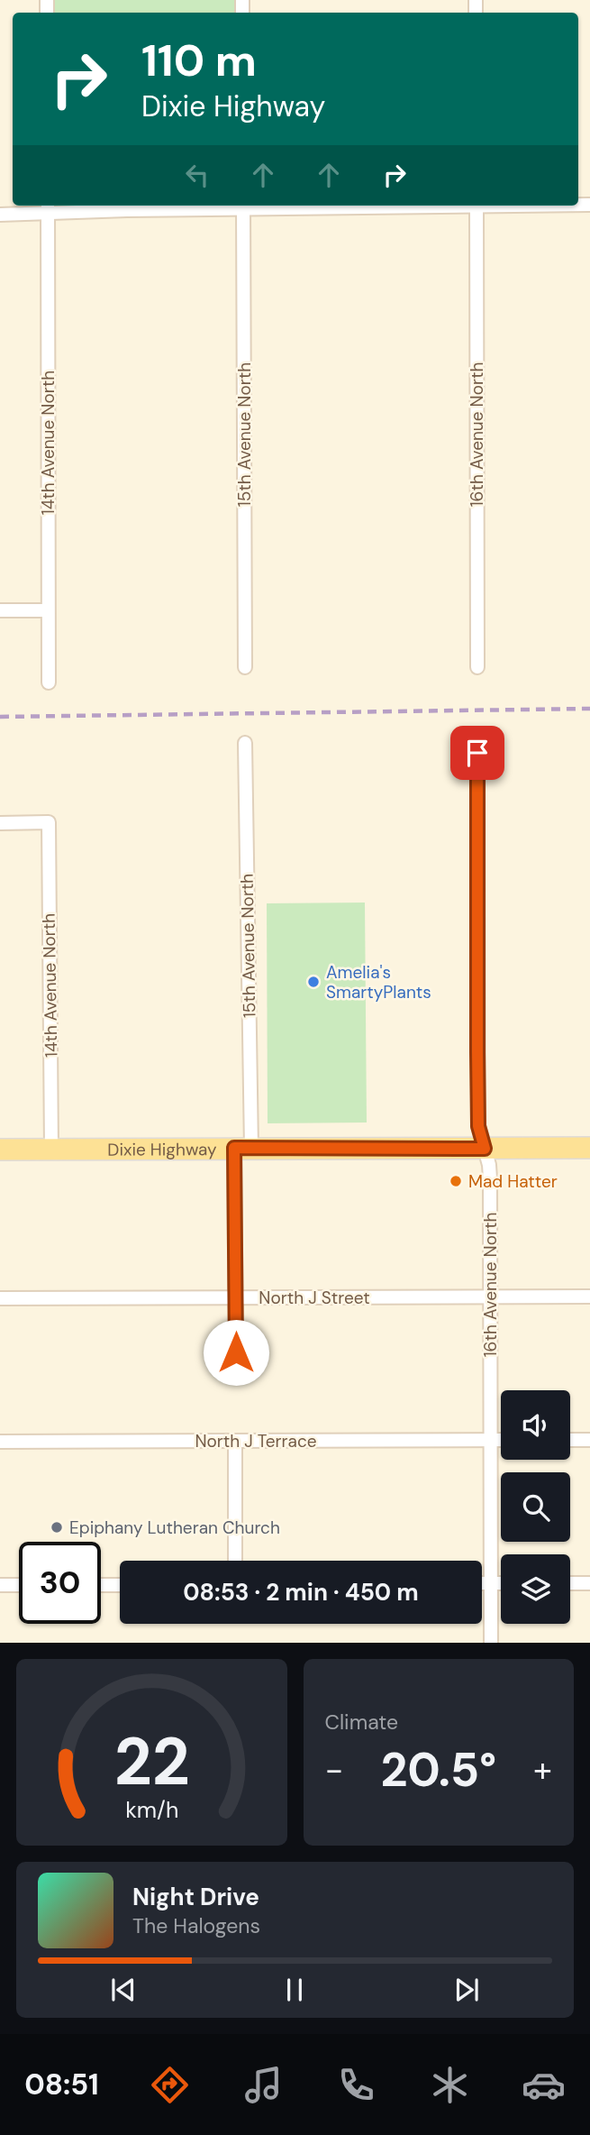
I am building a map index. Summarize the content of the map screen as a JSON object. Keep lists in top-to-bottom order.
{
  "streets": {
    "main road": ["Dixie Highway"],
    "street": [
      "15th Avenue North",
      "16th Avenue North",
      "14th Avenue North",
      "North J Street",
      "North J Terrace"
    ]
  },
  "crossings": [
    ["15th Avenue North", "Dixie Highway"],
    ["15th Avenue North", "North J Street"],
    ["16th Avenue North", "Dixie Highway"],
    ["16th Avenue North", "North J Street"],
    ["16th Avenue North", "North J Terrace"],
    ["14th Avenue North", "Dixie Highway"]
  ],
  "places": ["Amelia's SmartyPlants", "Mad Hatter", "Epiphany Lutheran Church"],
  "page": {
    "turn": ["110 m", "Dixie Highway"],
    "limit": "30",
    "trip": "08:53 · 2 min · 450 m",
    "tile": "Climate",
    "heat": ["−", "20.5°", "+"],
    "song": ["Night Drive", "The Halogens"],
    "tabs": "08:51",
    "gauge": ["22", "km/h"]
  }
}
